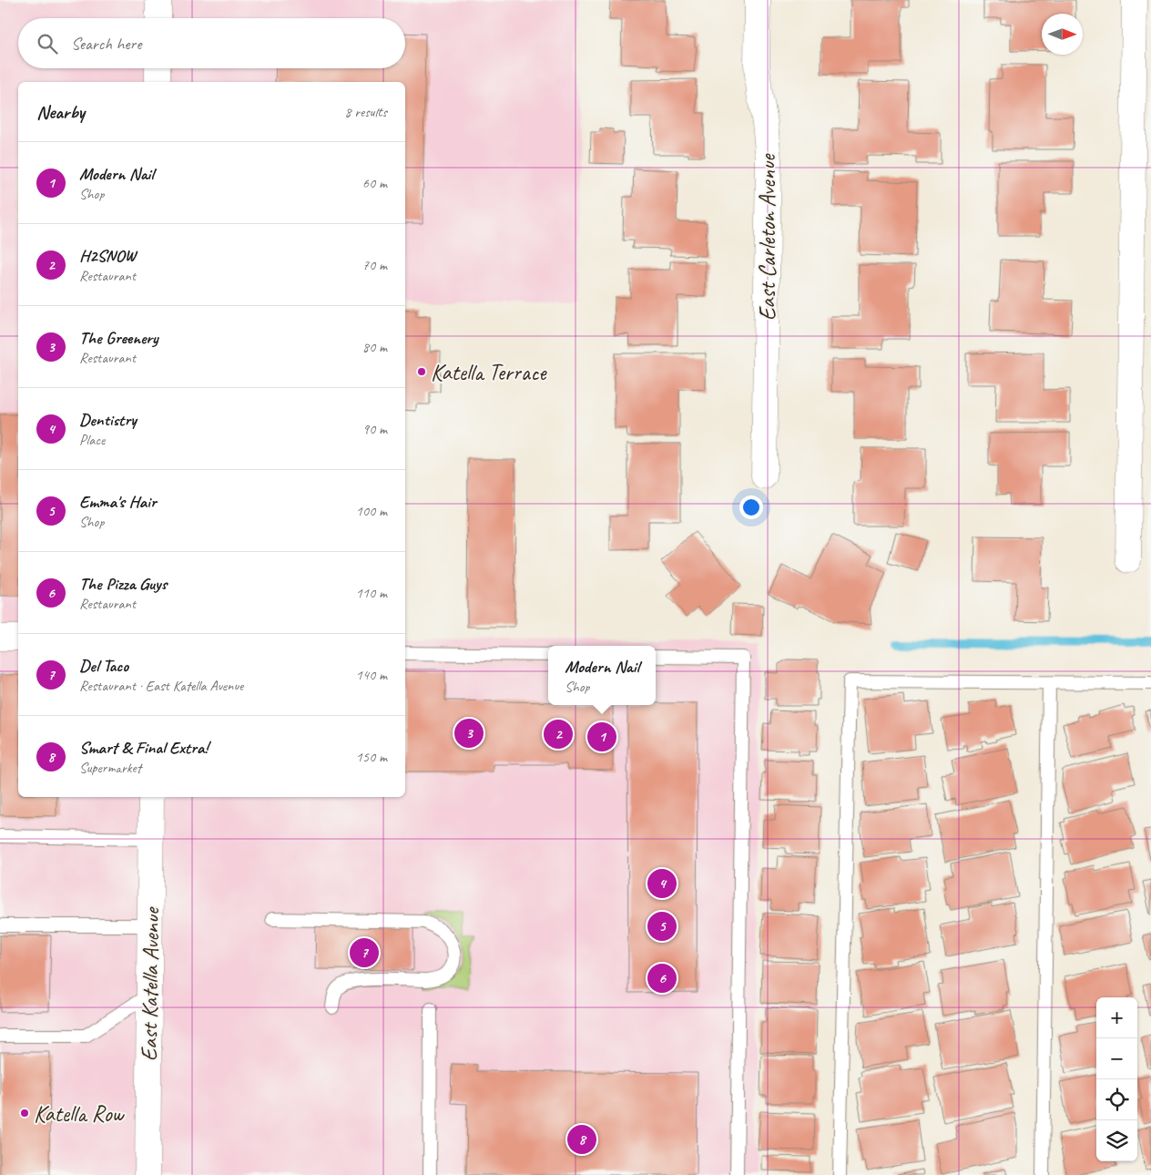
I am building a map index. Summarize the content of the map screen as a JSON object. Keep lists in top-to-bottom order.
{
  "streets": {
    "street": ["East Carleton Avenue", "East Katella Avenue"]
  },
  "places": ["Katella Terrace", "Katella Row"],
  "north": "right",
  "page": {
    "search": "Search here",
    "heading": ["Nearby", "8 results"],
    "list": [
      {
        "mark": "1",
        "name": "Modern Nail",
        "note": "Shop",
        "value": "60 m"
      },
      {
        "mark": "2",
        "name": "H2SNOW",
        "note": "Restaurant",
        "value": "70 m"
      },
      {
        "mark": "3",
        "name": "The Greenery",
        "note": "Restaurant",
        "value": "80 m"
      },
      {
        "mark": "4",
        "name": "Dentistry",
        "note": "Place",
        "value": "90 m"
      },
      {
        "mark": "5",
        "name": "Emma's Hair",
        "note": "Shop",
        "value": "100 m"
      },
      {
        "mark": "6",
        "name": "The Pizza Guys",
        "note": "Restaurant",
        "value": "110 m"
      },
      {
        "mark": "7",
        "name": "Del Taco",
        "note": "Restaurant · East Katella Avenue",
        "value": "140 m"
      },
      {
        "mark": "8",
        "name": "Smart & Final Extra!",
        "note": "Supermarket",
        "value": "150 m"
      }
    ],
    "popup": ["Modern Nail", "Shop"],
    "pins": [
      "3",
      "2",
      "1",
      "4",
      "5",
      "7",
      "6",
      "8"
    ],
    "map_buttons": ["+", "−"]
  }
}
